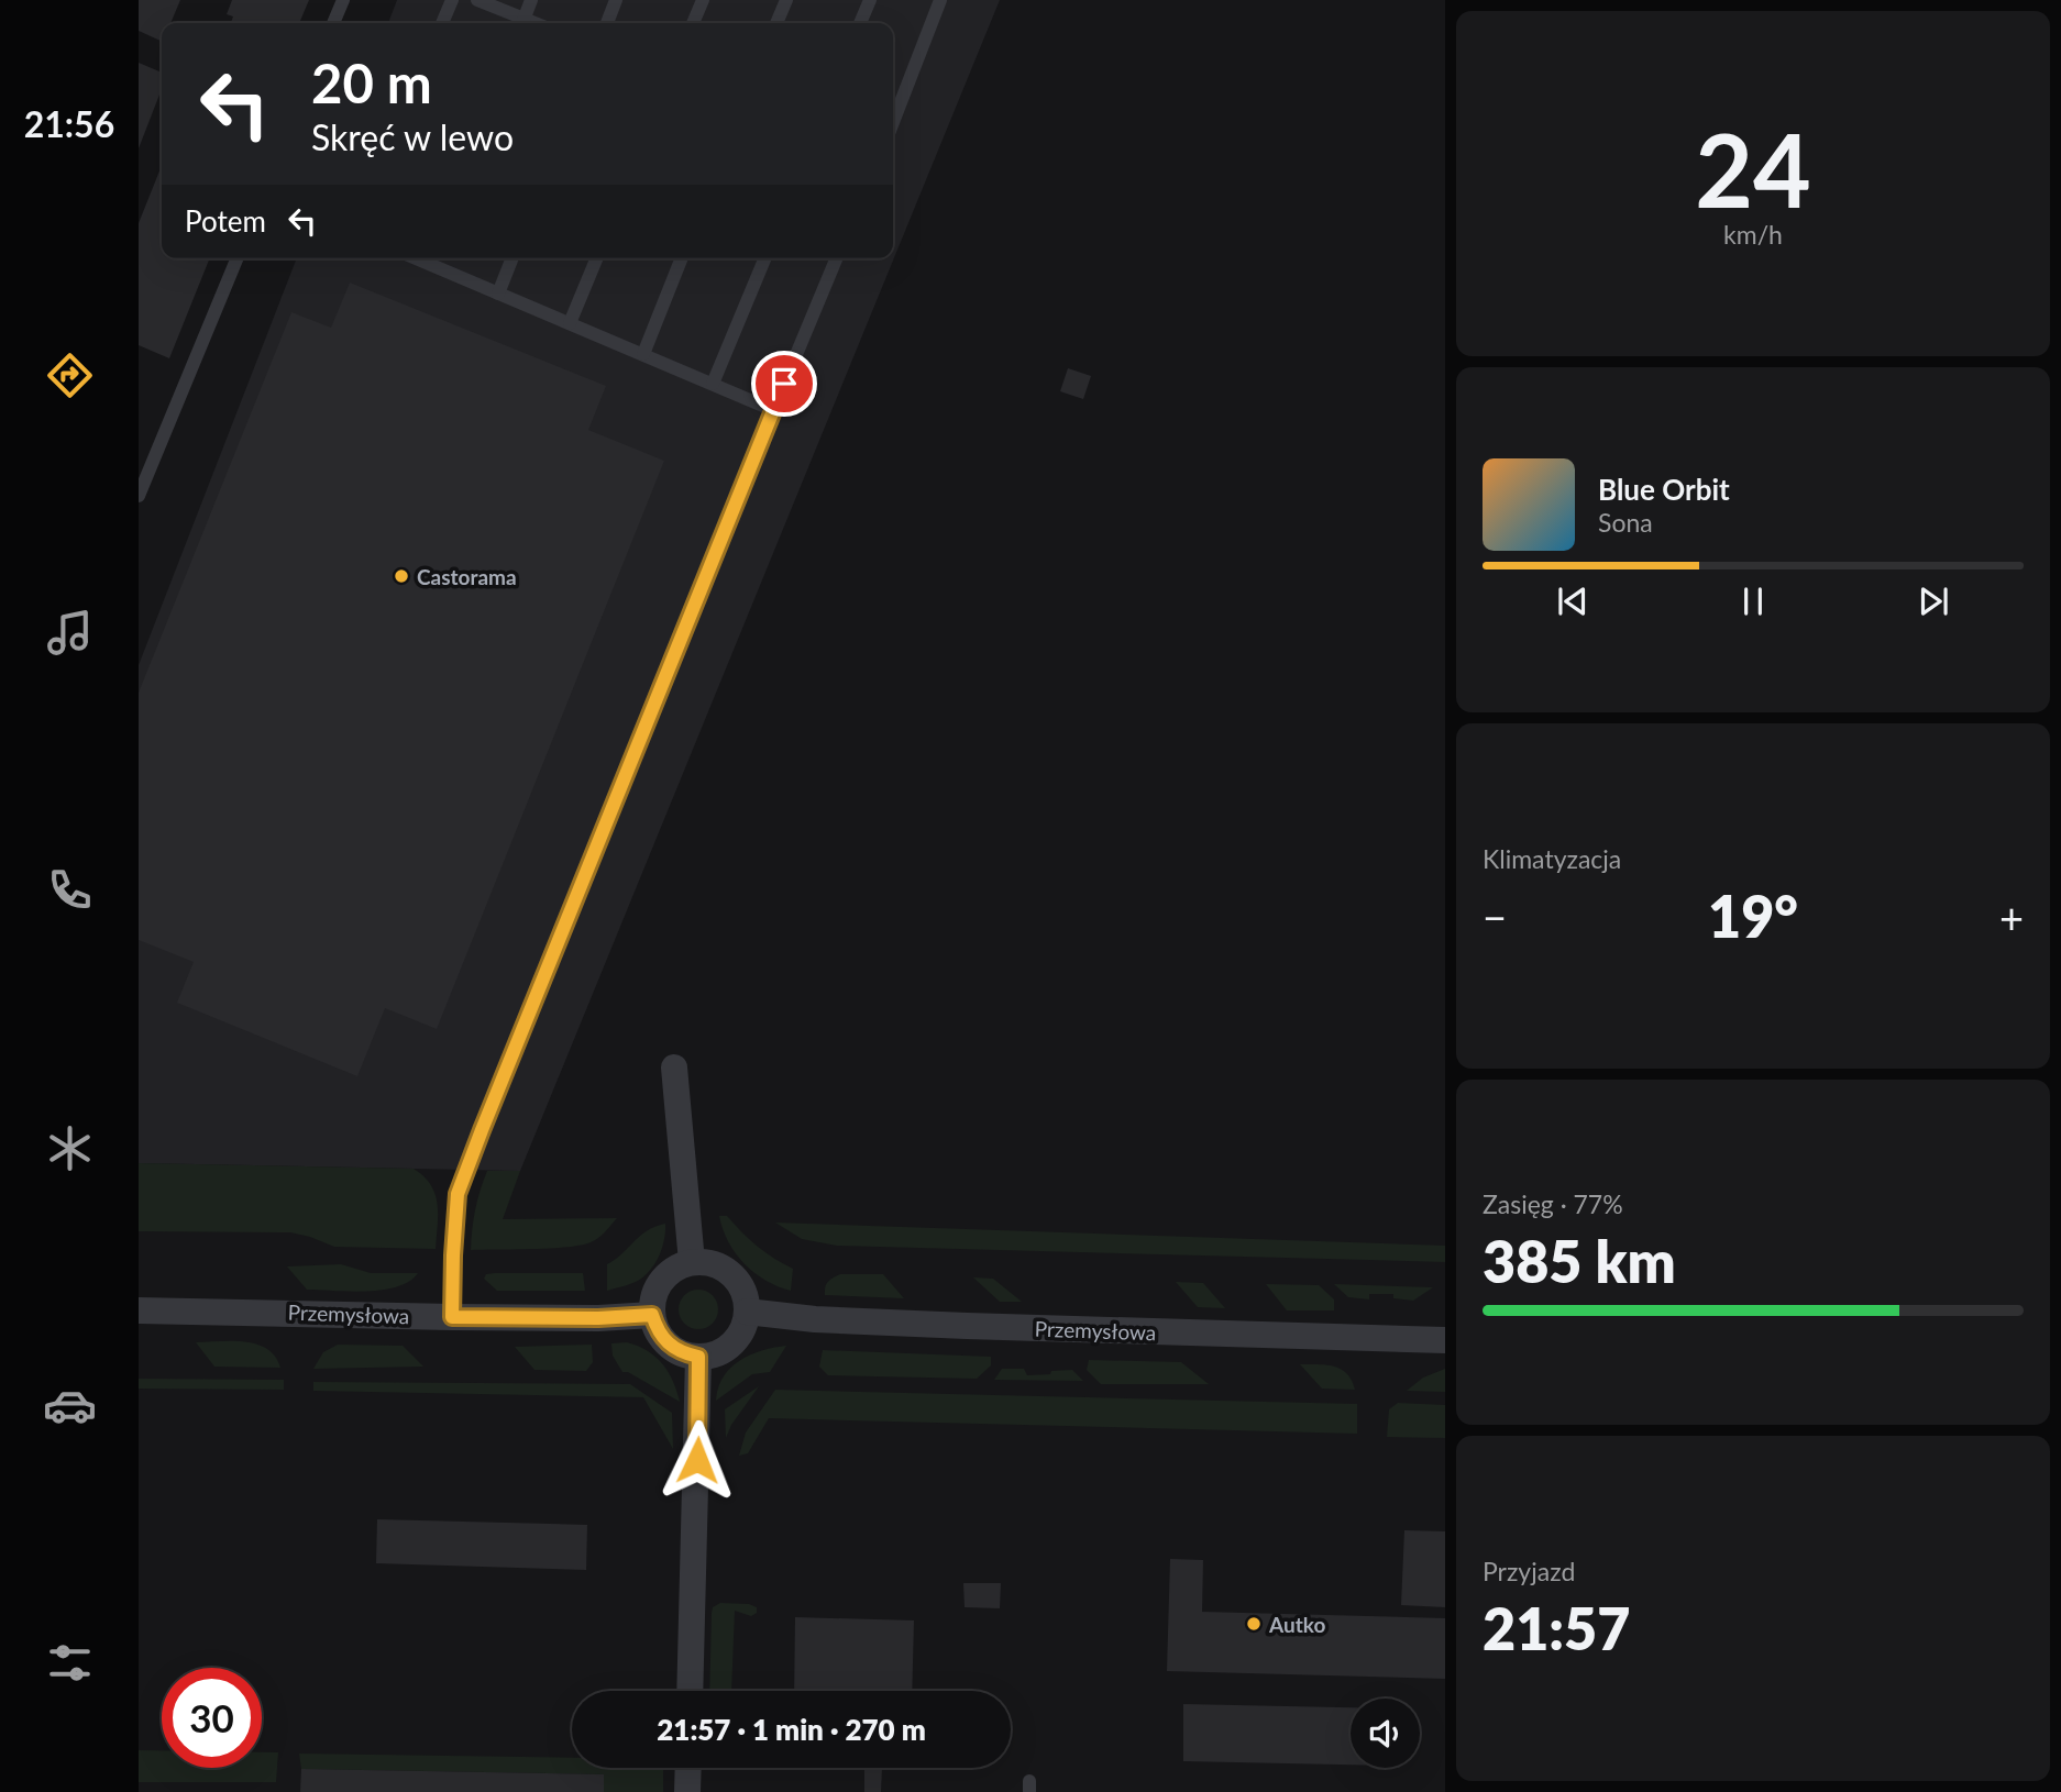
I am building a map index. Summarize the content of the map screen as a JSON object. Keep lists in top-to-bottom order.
{
  "streets": {
    "street": ["Przemysłowa"]
  },
  "places": ["Castorama", "Autko"],
  "page": {
    "tabs": "21:56",
    "tile": [
      ["24", "km/h"],
      "Klimatyzacja",
      ["Zasięg · 77%", "385 km"],
      ["Przyjazd", "21:57"]
    ],
    "turn": ["20 m", "Skręć w lewo"],
    "then": "Potem",
    "song": ["Blue Orbit", "Sona"],
    "heat": ["−", "19°", "+"],
    "limit": "30",
    "trip": "21:57 · 1 min · 270 m"
  }
}
